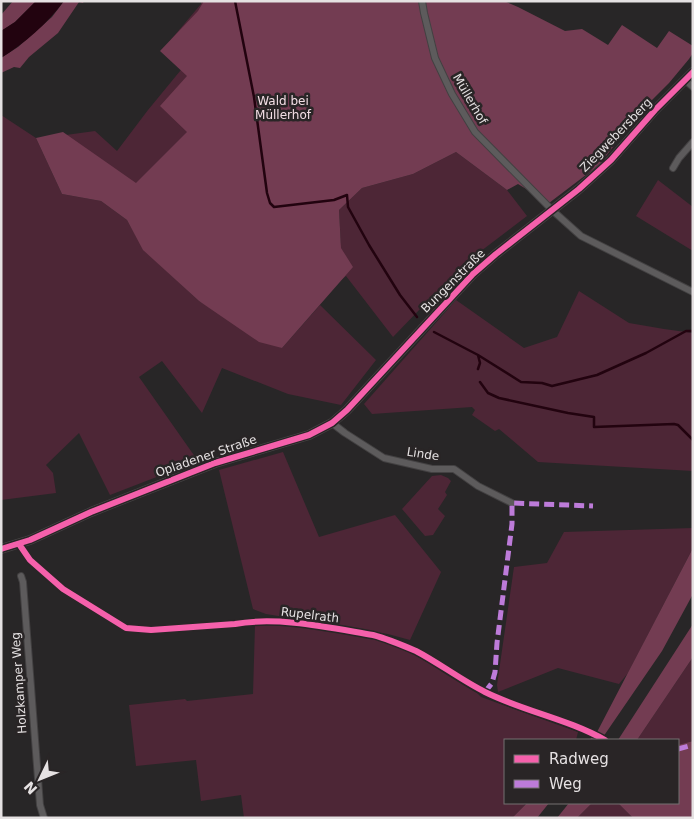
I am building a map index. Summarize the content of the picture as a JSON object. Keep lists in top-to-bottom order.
{
  "streets": {
    "main road": ["Ziegwebersberg", "Bungenstraße", "Opladener Straße"],
    "street": [
      "Müllerhof",
      "Linde",
      "Rupelrath",
      "Holzkamper Weg"
    ]
  },
  "crossings": [
    ["Müllerhof", "Ziegwebersberg"],
    ["Müllerhof", "Bungenstraße"],
    ["Ziegwebersberg", "Bungenstraße"],
    ["Bungenstraße", "Opladener Straße"],
    ["Linde", "Opladener Straße"],
    ["Opladener Straße", "Rupelrath"]
  ],
  "parks": ["Wald bei Müllerhof"],
  "legend": ["Radweg", "Weg"],
  "north": "bottom left"
}
